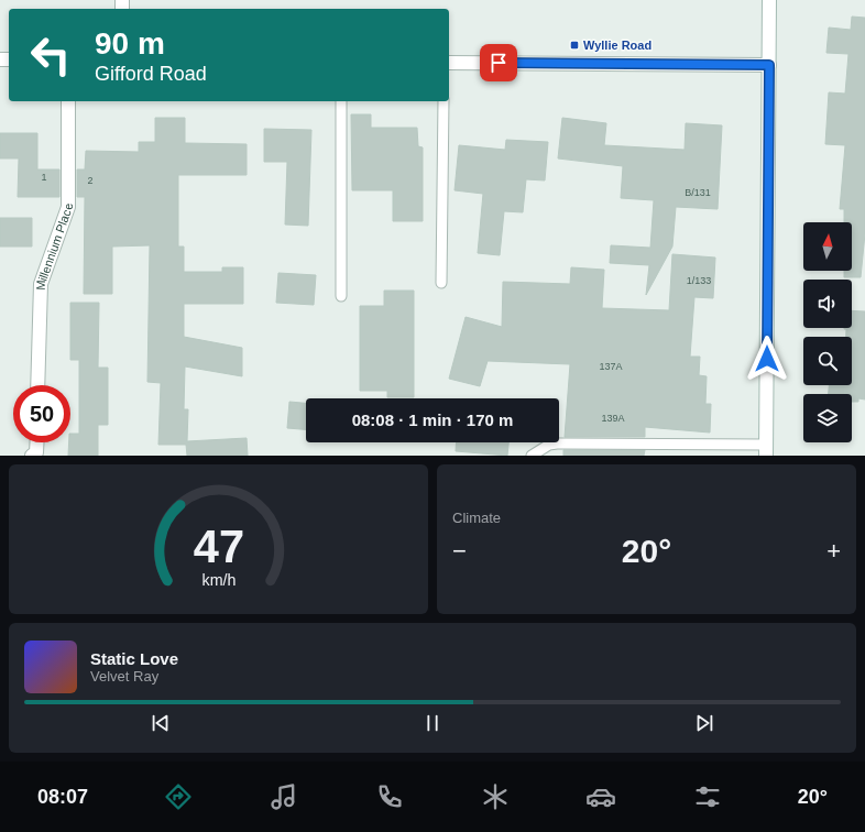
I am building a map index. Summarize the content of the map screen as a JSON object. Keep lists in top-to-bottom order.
{
  "streets": {
    "street": ["Millennium Place"]
  },
  "places": {
    "transit": ["Wyllie Road"]
  },
  "house_numbers": [
    "1",
    "2",
    "B/131",
    "1/133",
    "137A",
    "139A"
  ],
  "north": "top",
  "page": {
    "turn": ["90 m", "Gifford Road"],
    "limit": "50",
    "trip": "08:08 · 1 min · 170 m",
    "tile": "Climate",
    "heat": ["−", "20°", "+"],
    "song": ["Static Love", "Velvet Ray"],
    "tabs": ["08:07", "20°"],
    "gauge": ["47", "km/h"]
  }
}
